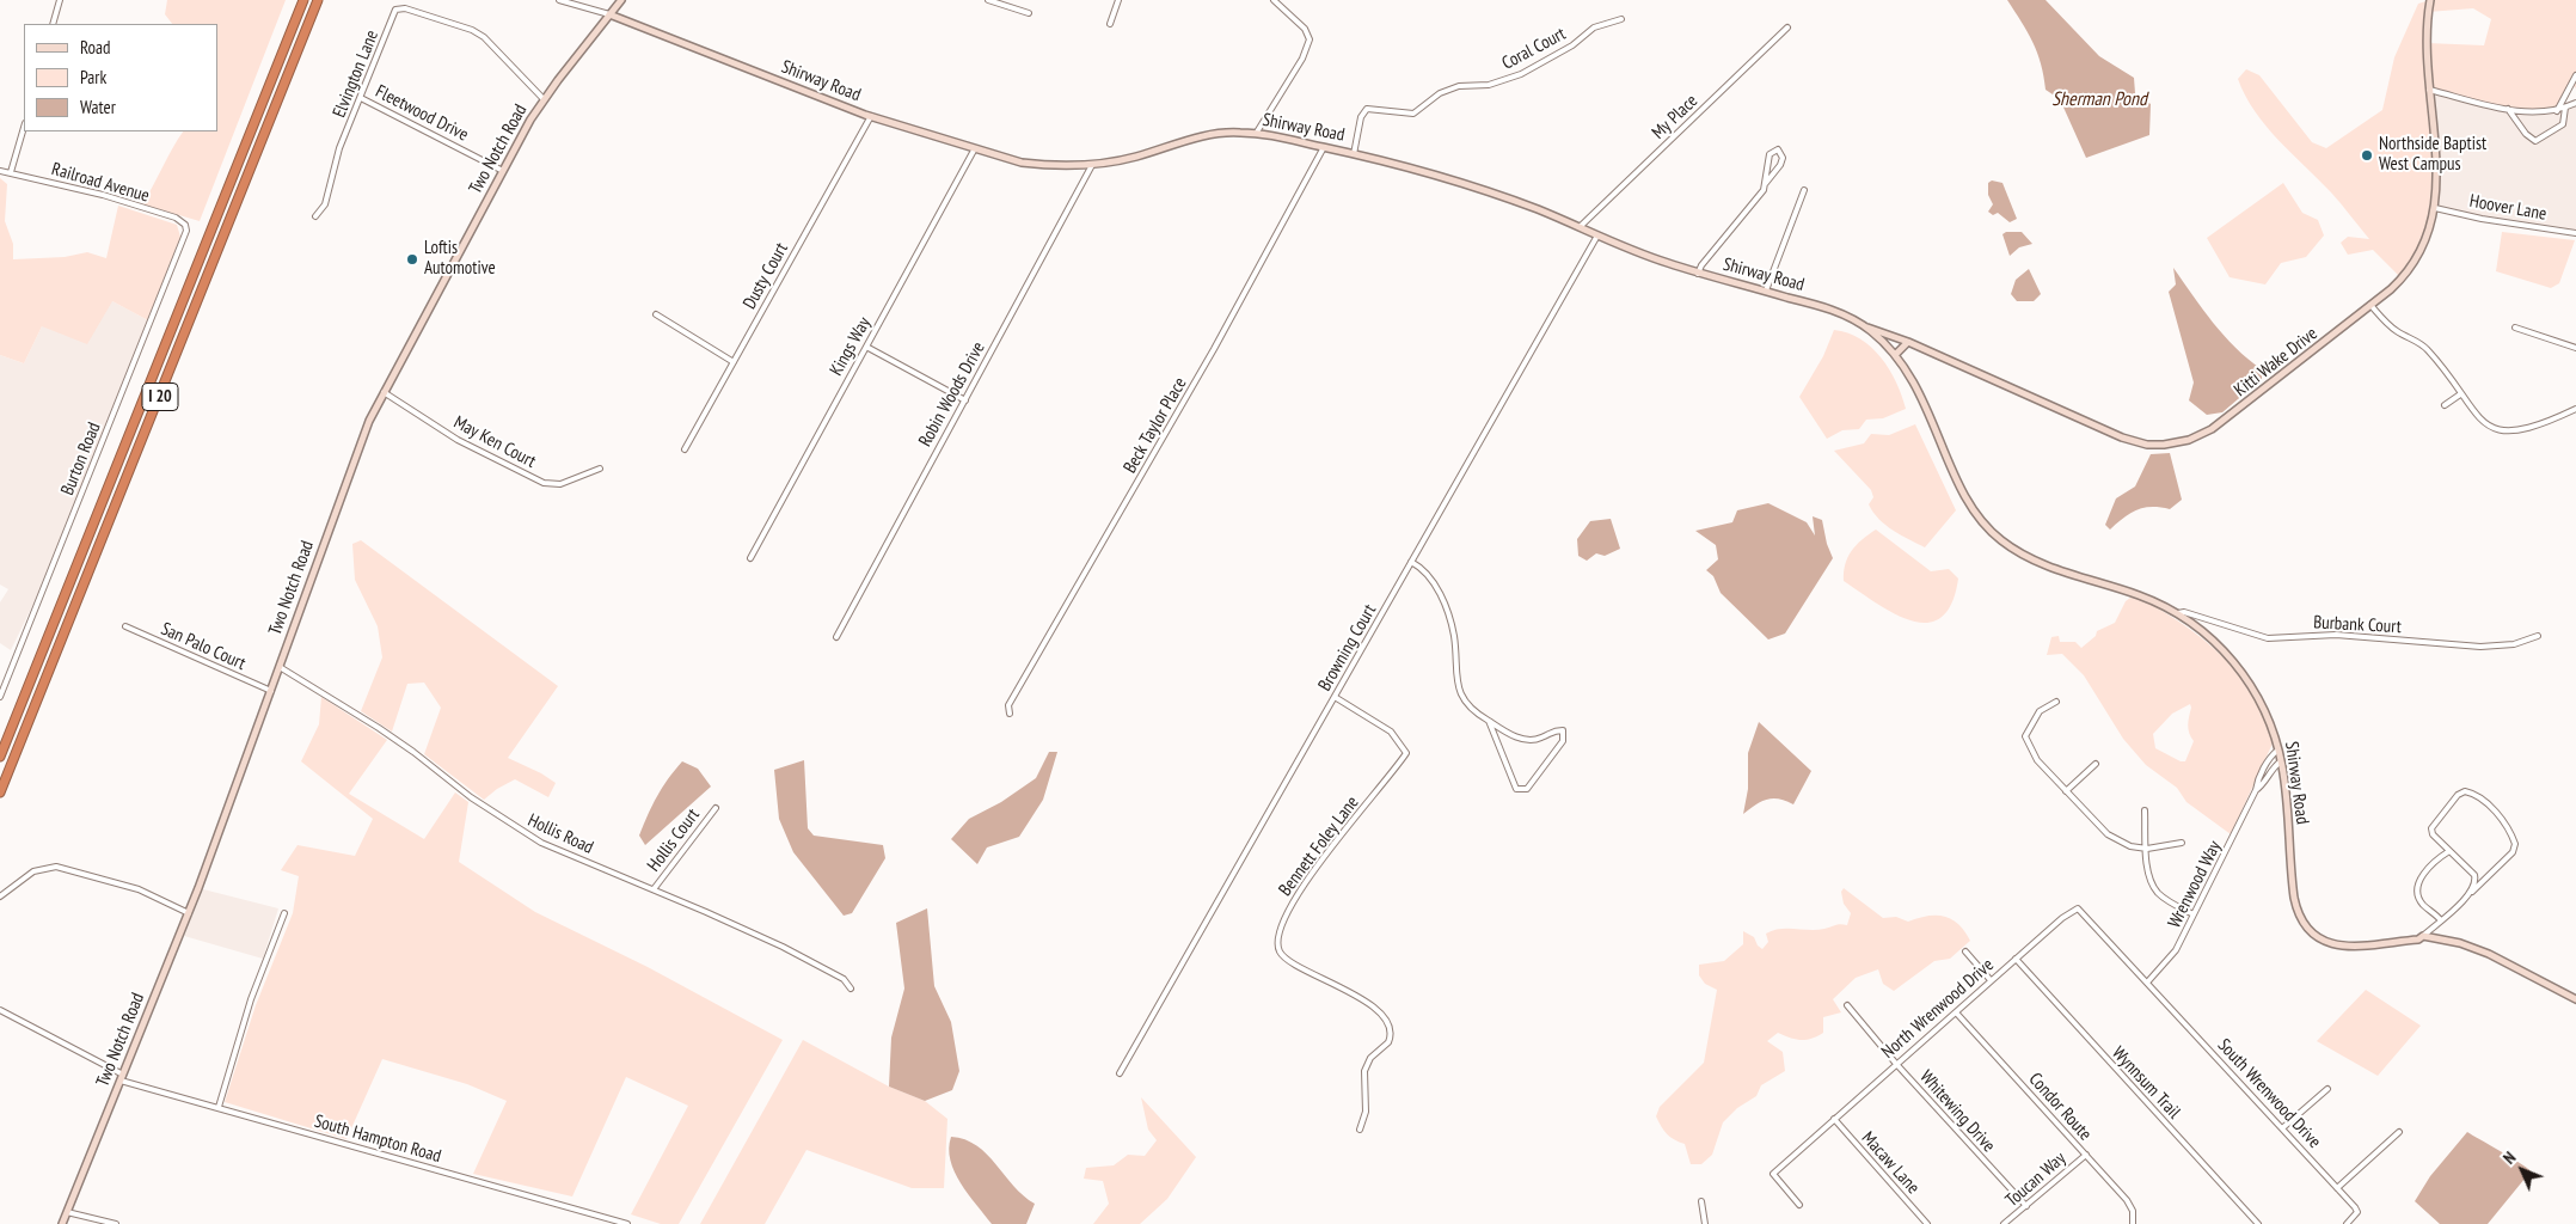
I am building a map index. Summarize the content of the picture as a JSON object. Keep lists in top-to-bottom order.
{
  "streets": {
    "highway": ["I 20"],
    "street": [
      "Coral Court",
      "Elvington Lane",
      "Shirway Road",
      "Fleetwood Drive",
      "My Place",
      "Two Notch Road",
      "Railroad Avenue",
      "Hoover Lane",
      "Dusty Court",
      "Kings Way",
      "Kitti Wake Drive",
      "Robin Woods Drive",
      "Beck Taylor Place",
      "May Ken Court",
      "Burton Road",
      "Burbank Court",
      "San Palo Court",
      "Browning Court",
      "Hollis Road",
      "Hollis Court",
      "Bennett Foley Lane",
      "Wrenwood Way",
      "North Wrenwood Drive",
      "Wynnsum Trail",
      "South Wrenwood Drive",
      "Condor Route",
      "Whitewing Drive",
      "South Hampton Road",
      "Macaw Lane",
      "Toucan Way"
    ]
  },
  "crossings": [
    ["Coral Court", "Shirway Road"],
    ["Elvington Lane", "Fleetwood Drive"],
    ["Elvington Lane", "Two Notch Road"],
    ["Shirway Road", "My Place"],
    ["Shirway Road", "Two Notch Road"],
    ["Shirway Road", "Dusty Court"],
    ["Shirway Road", "Kings Way"],
    ["Shirway Road", "Kitti Wake Drive"],
    ["Shirway Road", "Robin Woods Drive"],
    ["Shirway Road", "Beck Taylor Place"],
    ["Shirway Road", "Burbank Court"],
    ["Shirway Road", "Browning Court"],
    ["Shirway Road", "Wrenwood Way"],
    ["Fleetwood Drive", "Two Notch Road"],
    ["Two Notch Road", "May Ken Court"],
    ["Two Notch Road", "San Palo Court"],
    ["Two Notch Road", "Hollis Road"],
    ["Two Notch Road", "South Hampton Road"],
    ["Railroad Avenue", "Burton Road"],
    ["Hoover Lane", "Kitti Wake Drive"],
    ["Browning Court", "Bennett Foley Lane"],
    ["Hollis Road", "Hollis Court"],
    ["Wrenwood Way", "North Wrenwood Drive"],
    ["Wrenwood Way", "South Wrenwood Drive"],
    ["North Wrenwood Drive", "Wynnsum Trail"],
    ["North Wrenwood Drive", "South Wrenwood Drive"],
    ["North Wrenwood Drive", "Condor Route"],
    ["North Wrenwood Drive", "Whitewing Drive"],
    ["North Wrenwood Drive", "Macaw Lane"],
    ["Condor Route", "Toucan Way"],
    ["Whitewing Drive", "Toucan Way"]
  ],
  "water": ["Sherman Pond"],
  "places": ["Northside Baptist West Campus", "Loftis Automotive"],
  "legend": ["Road", "Park", "Water"],
  "north": "top left"
}
